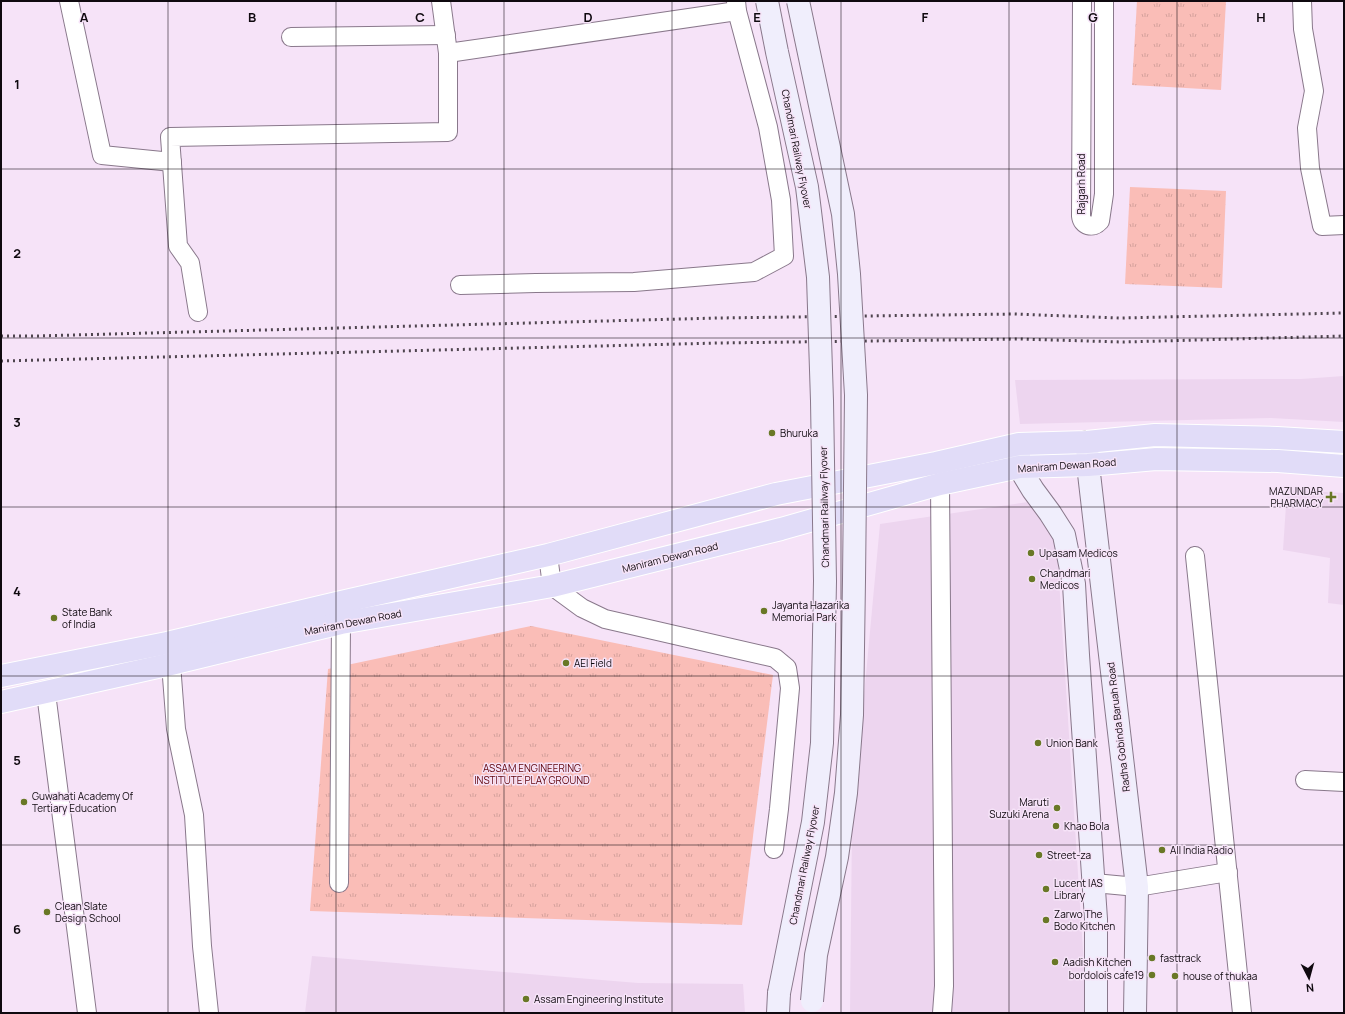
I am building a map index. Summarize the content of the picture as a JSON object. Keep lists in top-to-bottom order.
{
  "streets": {
    "main road": ["Chandmari Railway Flyover", "Maniram Dewan Road", "Radha Gobinda Baruah Road"],
    "street": ["Rajgarh Road"]
  },
  "crossings": [
    ["Maniram Dewan Road", "Radha Gobinda Baruah Road"]
  ],
  "parks": ["ASSAM ENGINEERING INSTITUTE PLAY GROUND"],
  "places": {
    "other": [
      "Bhuruka",
      "Upasam Medicos",
      "Chandmari Medicos",
      "Jayanta Hazarika Memorial Park",
      "State Bank of India",
      "AEI Field",
      "Union Bank",
      "Guwahati Academy Of Tertiary Education",
      "Maruti Suzuki Arena",
      "Khao Bola",
      "All India Radio",
      "Street-za",
      "Lucent IAS Library",
      "Clean Slate Design School",
      "Zarwo The Bodo Kitchen",
      "fasttrack",
      "Aadish Kitchen",
      "bordolois cafe19",
      "house of thukaa",
      "Assam Engineering Institute"
    ],
    "health": ["MAZUNDAR PHARMACY"]
  },
  "north": "bottom",
  "grid": {
    "columns": [
      "A",
      "B",
      "C",
      "D",
      "E",
      "F",
      "G",
      "H"
    ],
    "rows": [
      "1",
      "2",
      "3",
      "4",
      "5",
      "6"
    ]
  }
}
